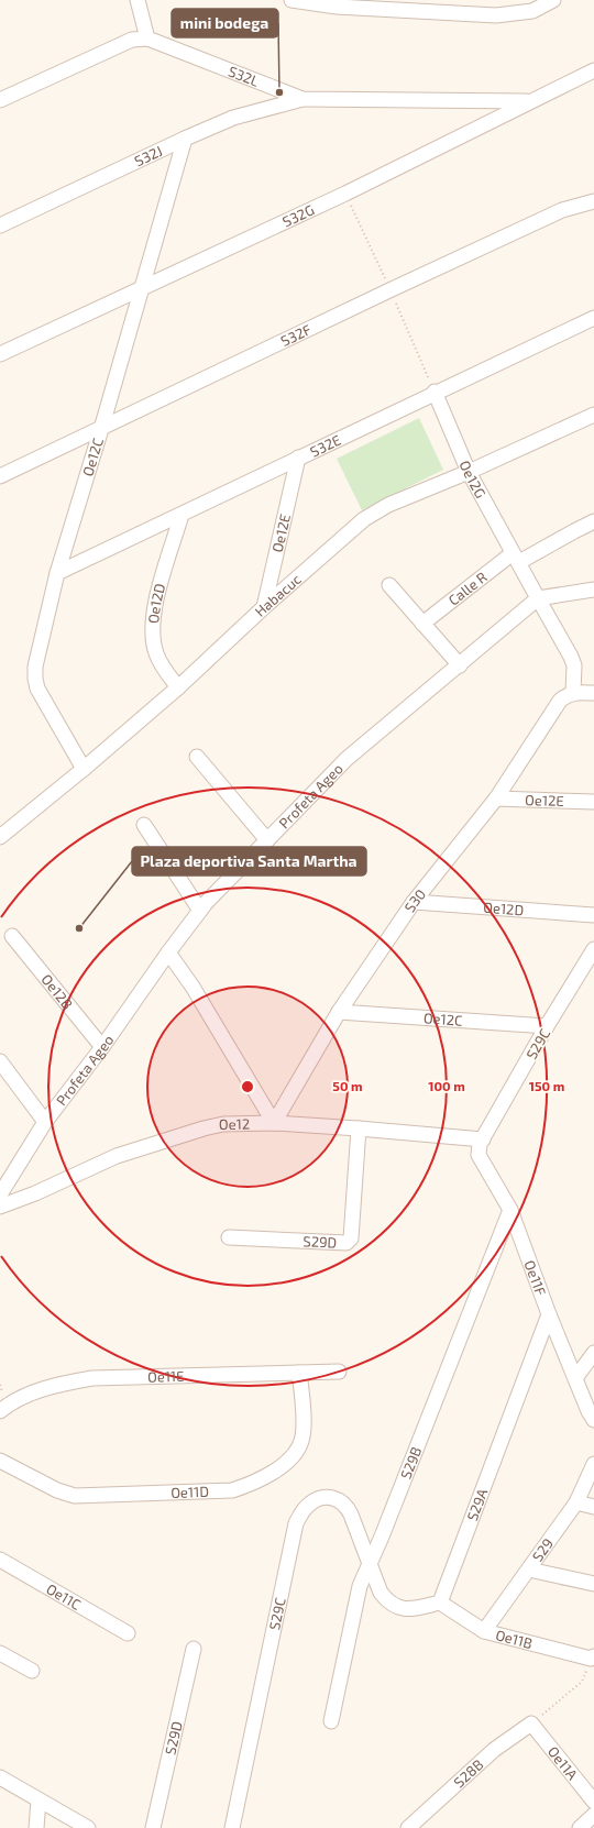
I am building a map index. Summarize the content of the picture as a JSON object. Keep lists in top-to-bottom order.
{
  "streets": {
    "street": [
      "S32L",
      "S32J",
      "S32G",
      "S32F",
      "S32E",
      "Oe12C",
      "Oe12G",
      "Oe12E",
      "Calle R",
      "Habacuc",
      "Oe12D",
      "Profeta Ageo",
      "S30",
      "Oe12B",
      "S29C",
      "Oe12",
      "S29D",
      "Oe11F",
      "Oe11E",
      "S29B",
      "Oe11D",
      "S29A",
      "S29",
      "Oe11C",
      "Oe11B",
      "Oe11A",
      "S28B"
    ]
  },
  "crossings": [
    ["S32L", "S32J"],
    ["S32L", "S32G"],
    ["S32J", "Oe12C"],
    ["S32G", "Oe12C"],
    ["S32F", "Oe12C"],
    ["S32E", "Oe12C"],
    ["S32E", "Oe12G"],
    ["S32E", "Oe12E"],
    ["S32E", "Oe12D"],
    ["Oe12C", "Habacuc"],
    ["Oe12C", "S30"],
    ["Oe12C", "S29C"],
    ["Oe12G", "Calle R"],
    ["Oe12G", "Habacuc"],
    ["Oe12E", "Habacuc"],
    ["Oe12E", "S30"],
    ["Habacuc", "Oe12D"],
    ["Oe12D", "S30"],
    ["Profeta Ageo", "Oe12B"],
    ["S30", "Oe12"],
    ["S29C", "Oe12"],
    ["S29C", "Oe11F"],
    ["S29C", "S29B"],
    ["Oe12", "S29D"],
    ["Oe12", "Oe11F"],
    ["Oe11F", "S29B"],
    ["Oe11F", "S29A"],
    ["Oe11E", "Oe11D"],
    ["S29A", "Oe11B"],
    ["S29", "Oe11B"],
    ["Oe11A", "S28B"]
  ],
  "places": ["mini bodega", "Plaza deportiva Santa Martha"],
  "rings": ["50 m", "100 m", "150 m"]
}
